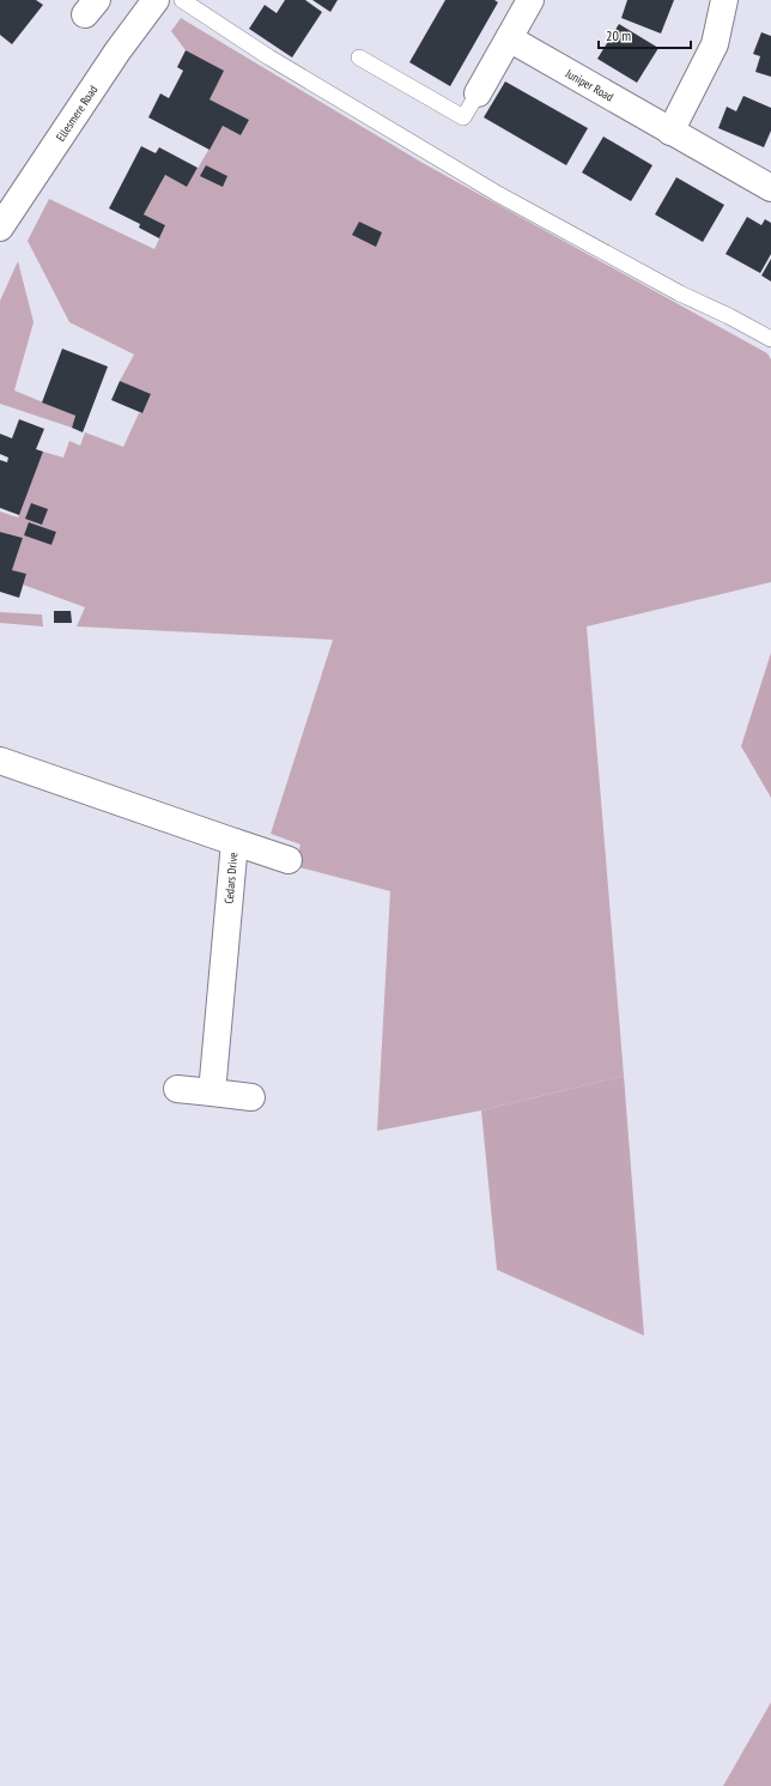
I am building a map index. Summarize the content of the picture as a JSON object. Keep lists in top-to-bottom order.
{
  "streets": {
    "street": ["Juniper Road", "Ellesmere Road", "Cedars Drive"]
  },
  "scale_bar": "20 m"
}
